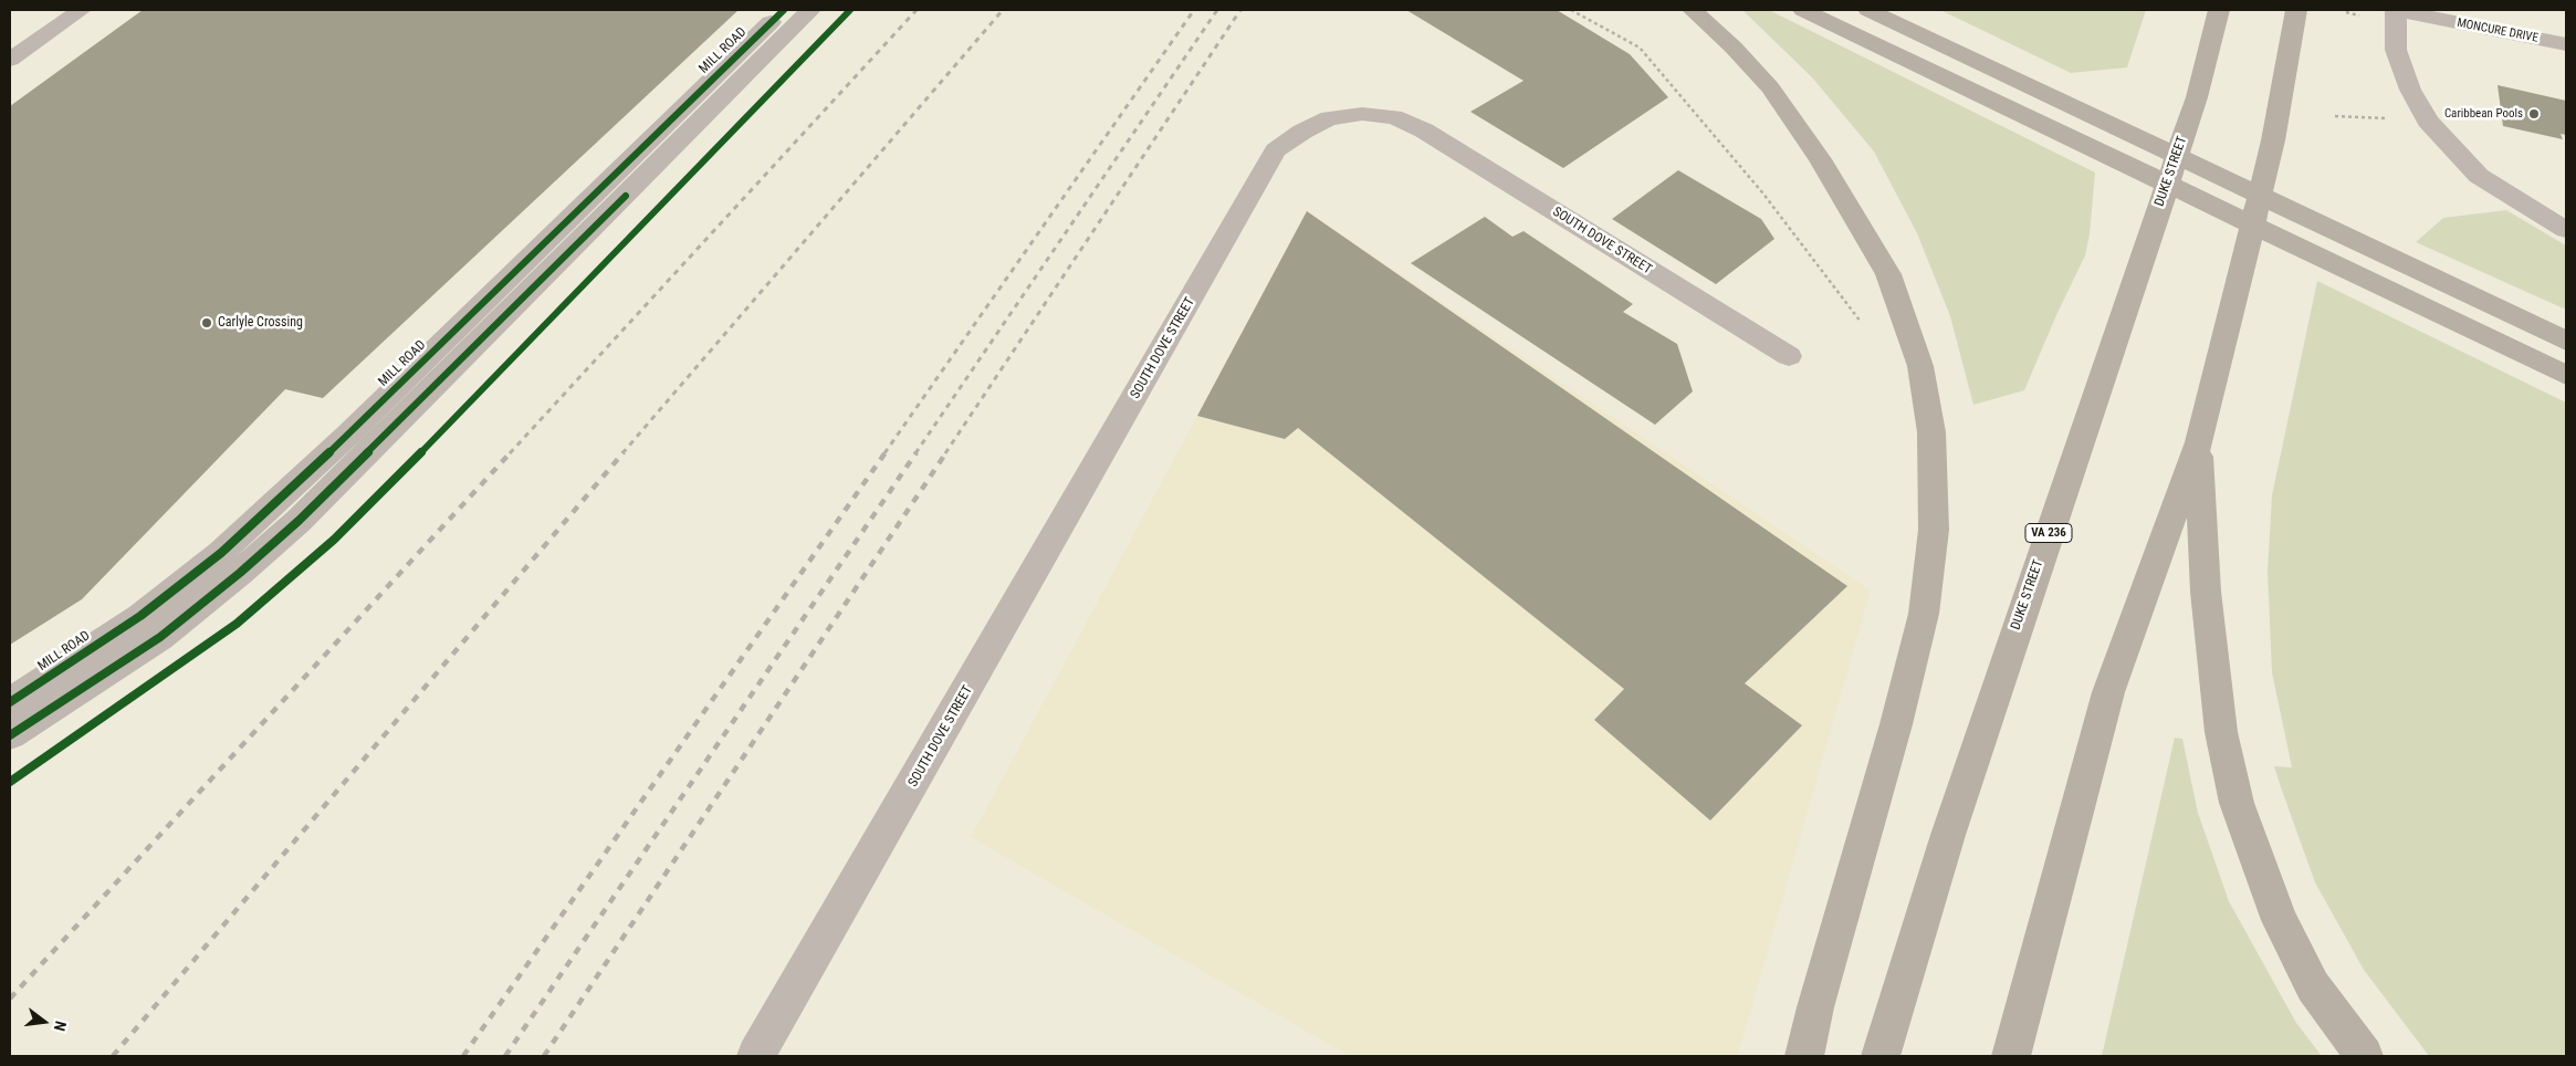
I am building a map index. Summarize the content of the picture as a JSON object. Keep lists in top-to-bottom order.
{
  "streets": {
    "main road": ["DUKE STREET", "VA 236"],
    "street": ["MONCURE DRIVE", "MILL ROAD", "SOUTH DOVE STREET"]
  },
  "places": ["Caribbean Pools", "Carlyle Crossing"],
  "north": "right"
}
